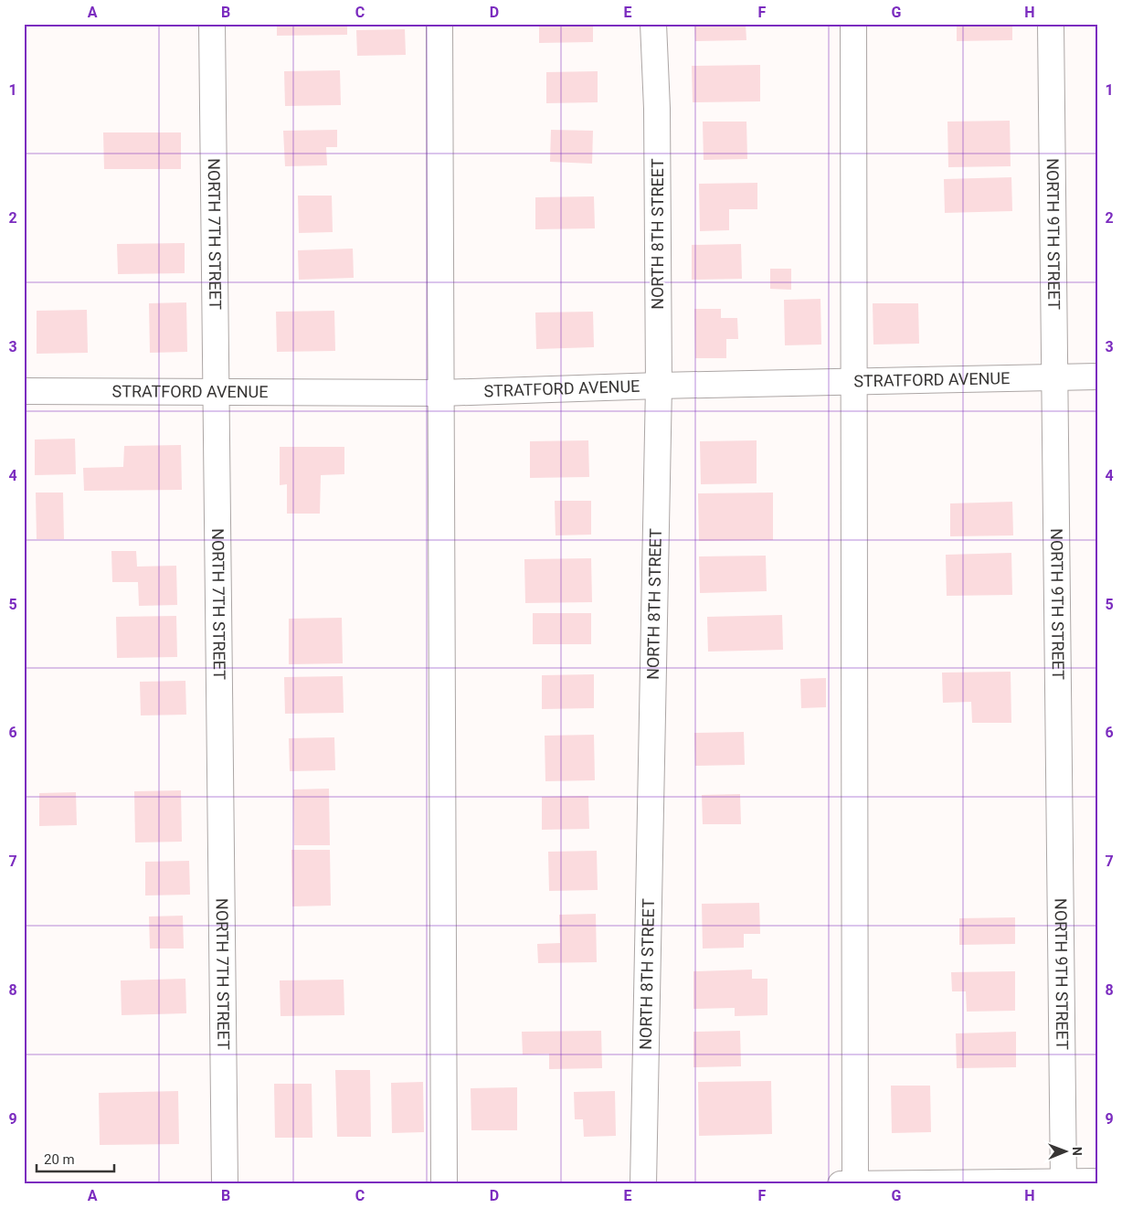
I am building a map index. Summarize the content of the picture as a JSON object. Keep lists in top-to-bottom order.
{
  "streets": {
    "street": [
      "NORTH 7TH STREET",
      "NORTH 8TH STREET",
      "NORTH 9TH STREET",
      "STRATFORD AVENUE"
    ]
  },
  "crossings": [
    ["NORTH 7TH STREET", "STRATFORD AVENUE"],
    ["NORTH 8TH STREET", "STRATFORD AVENUE"],
    ["NORTH 9TH STREET", "STRATFORD AVENUE"]
  ],
  "scale_bar": "20 m",
  "north": "right",
  "grid": {
    "columns": [
      "A",
      "B",
      "C",
      "D",
      "E",
      "F",
      "G",
      "H"
    ],
    "rows": [
      "1",
      "2",
      "3",
      "4",
      "5",
      "6",
      "7",
      "8",
      "9"
    ]
  }
}
